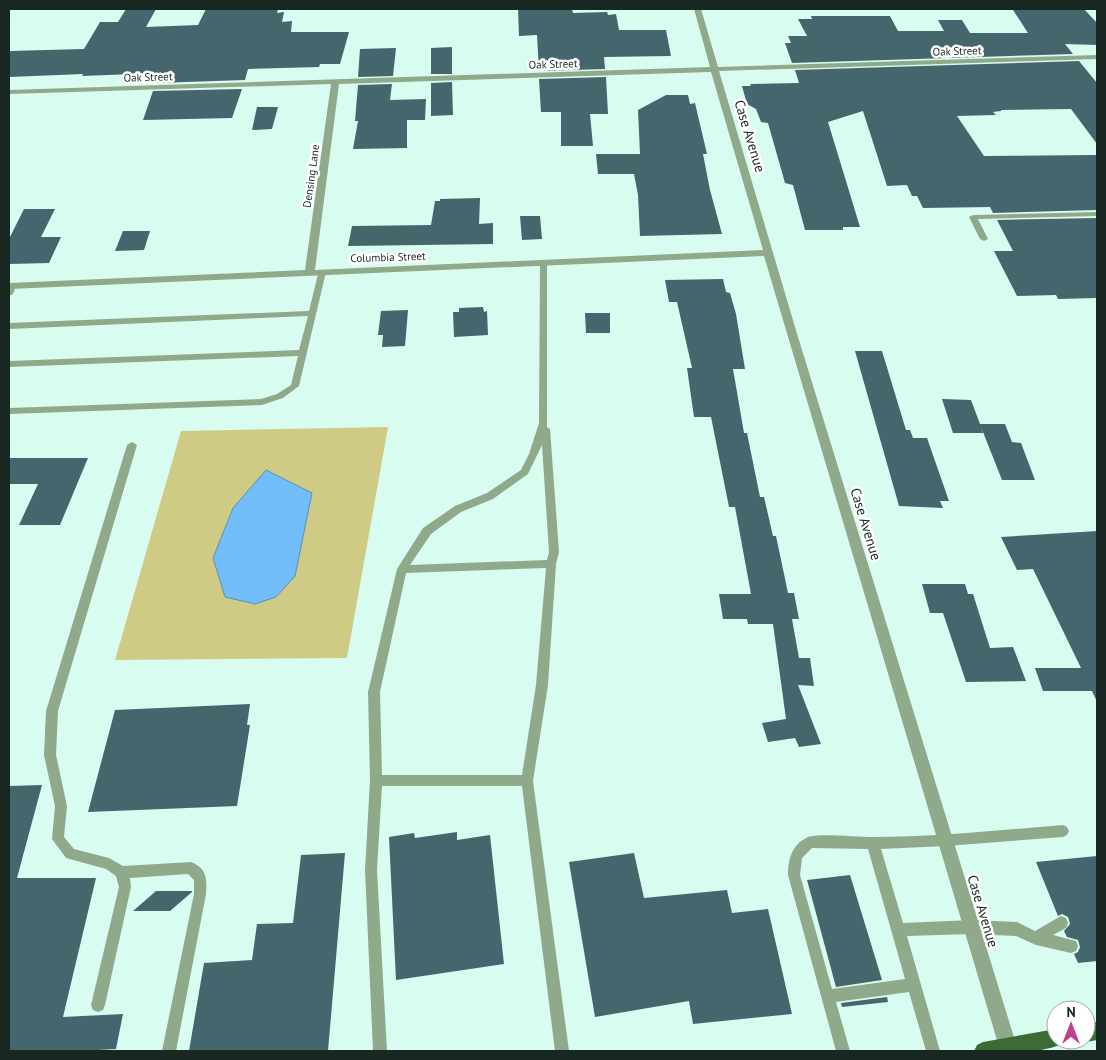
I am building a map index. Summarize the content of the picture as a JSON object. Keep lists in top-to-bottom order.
{
  "streets": {
    "street": [
      "Oak Street",
      "Case Avenue",
      "Densing Lane",
      "Columbia Street"
    ]
  },
  "crossings": [
    ["Oak Street", "Case Avenue"],
    ["Oak Street", "Densing Lane"],
    ["Case Avenue", "Columbia Street"],
    ["Densing Lane", "Columbia Street"]
  ],
  "north": "top"
}
